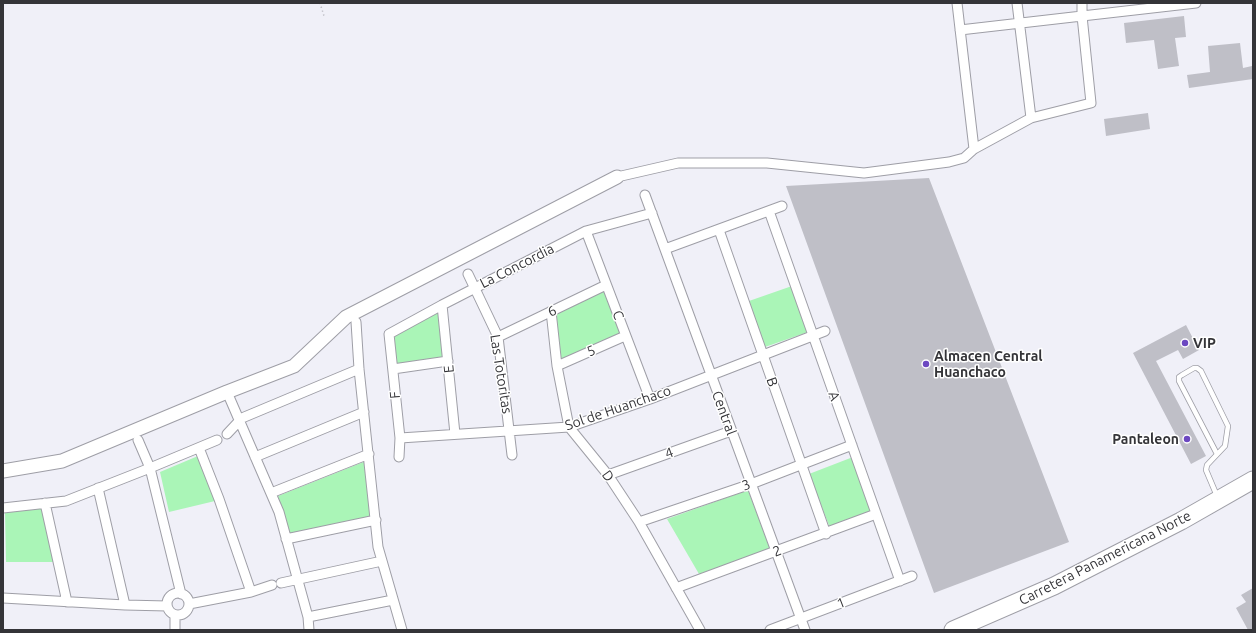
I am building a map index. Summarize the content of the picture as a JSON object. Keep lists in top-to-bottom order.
{
  "streets": {
    "highway": ["Carretera Panamericana Norte"],
    "street": [
      "La Concordia",
      "6",
      "C",
      "5",
      "E",
      "Las Totoritas",
      "B",
      "F",
      "A",
      "Sol de Huanchaco",
      "Central",
      "4",
      "D",
      "3",
      "2",
      "1"
    ]
  },
  "crossings": [
    ["La Concordia", "C"],
    ["La Concordia", "E"],
    ["La Concordia", "Las Totoritas"],
    ["La Concordia", "F"],
    ["La Concordia", "Central"],
    ["6", "C"],
    ["6", "Las Totoritas"],
    ["6", "D"],
    ["C", "5"],
    ["C", "Sol de Huanchaco"],
    ["5", "D"],
    ["E", "Sol de Huanchaco"],
    ["Las Totoritas", "Sol de Huanchaco"],
    ["B", "Sol de Huanchaco"],
    ["B", "3"],
    ["B", "2"],
    ["F", "Sol de Huanchaco"],
    ["A", "Sol de Huanchaco"],
    ["A", "3"],
    ["A", "2"],
    ["A", "1"],
    ["Sol de Huanchaco", "Central"],
    ["Sol de Huanchaco", "D"],
    ["Central", "4"],
    ["Central", "3"],
    ["Central", "2"],
    ["Central", "1"],
    ["4", "D"],
    ["D", "3"],
    ["D", "2"]
  ],
  "places": ["VIP", "Almacen Central Huanchaco", "Pantaleon"]
}
